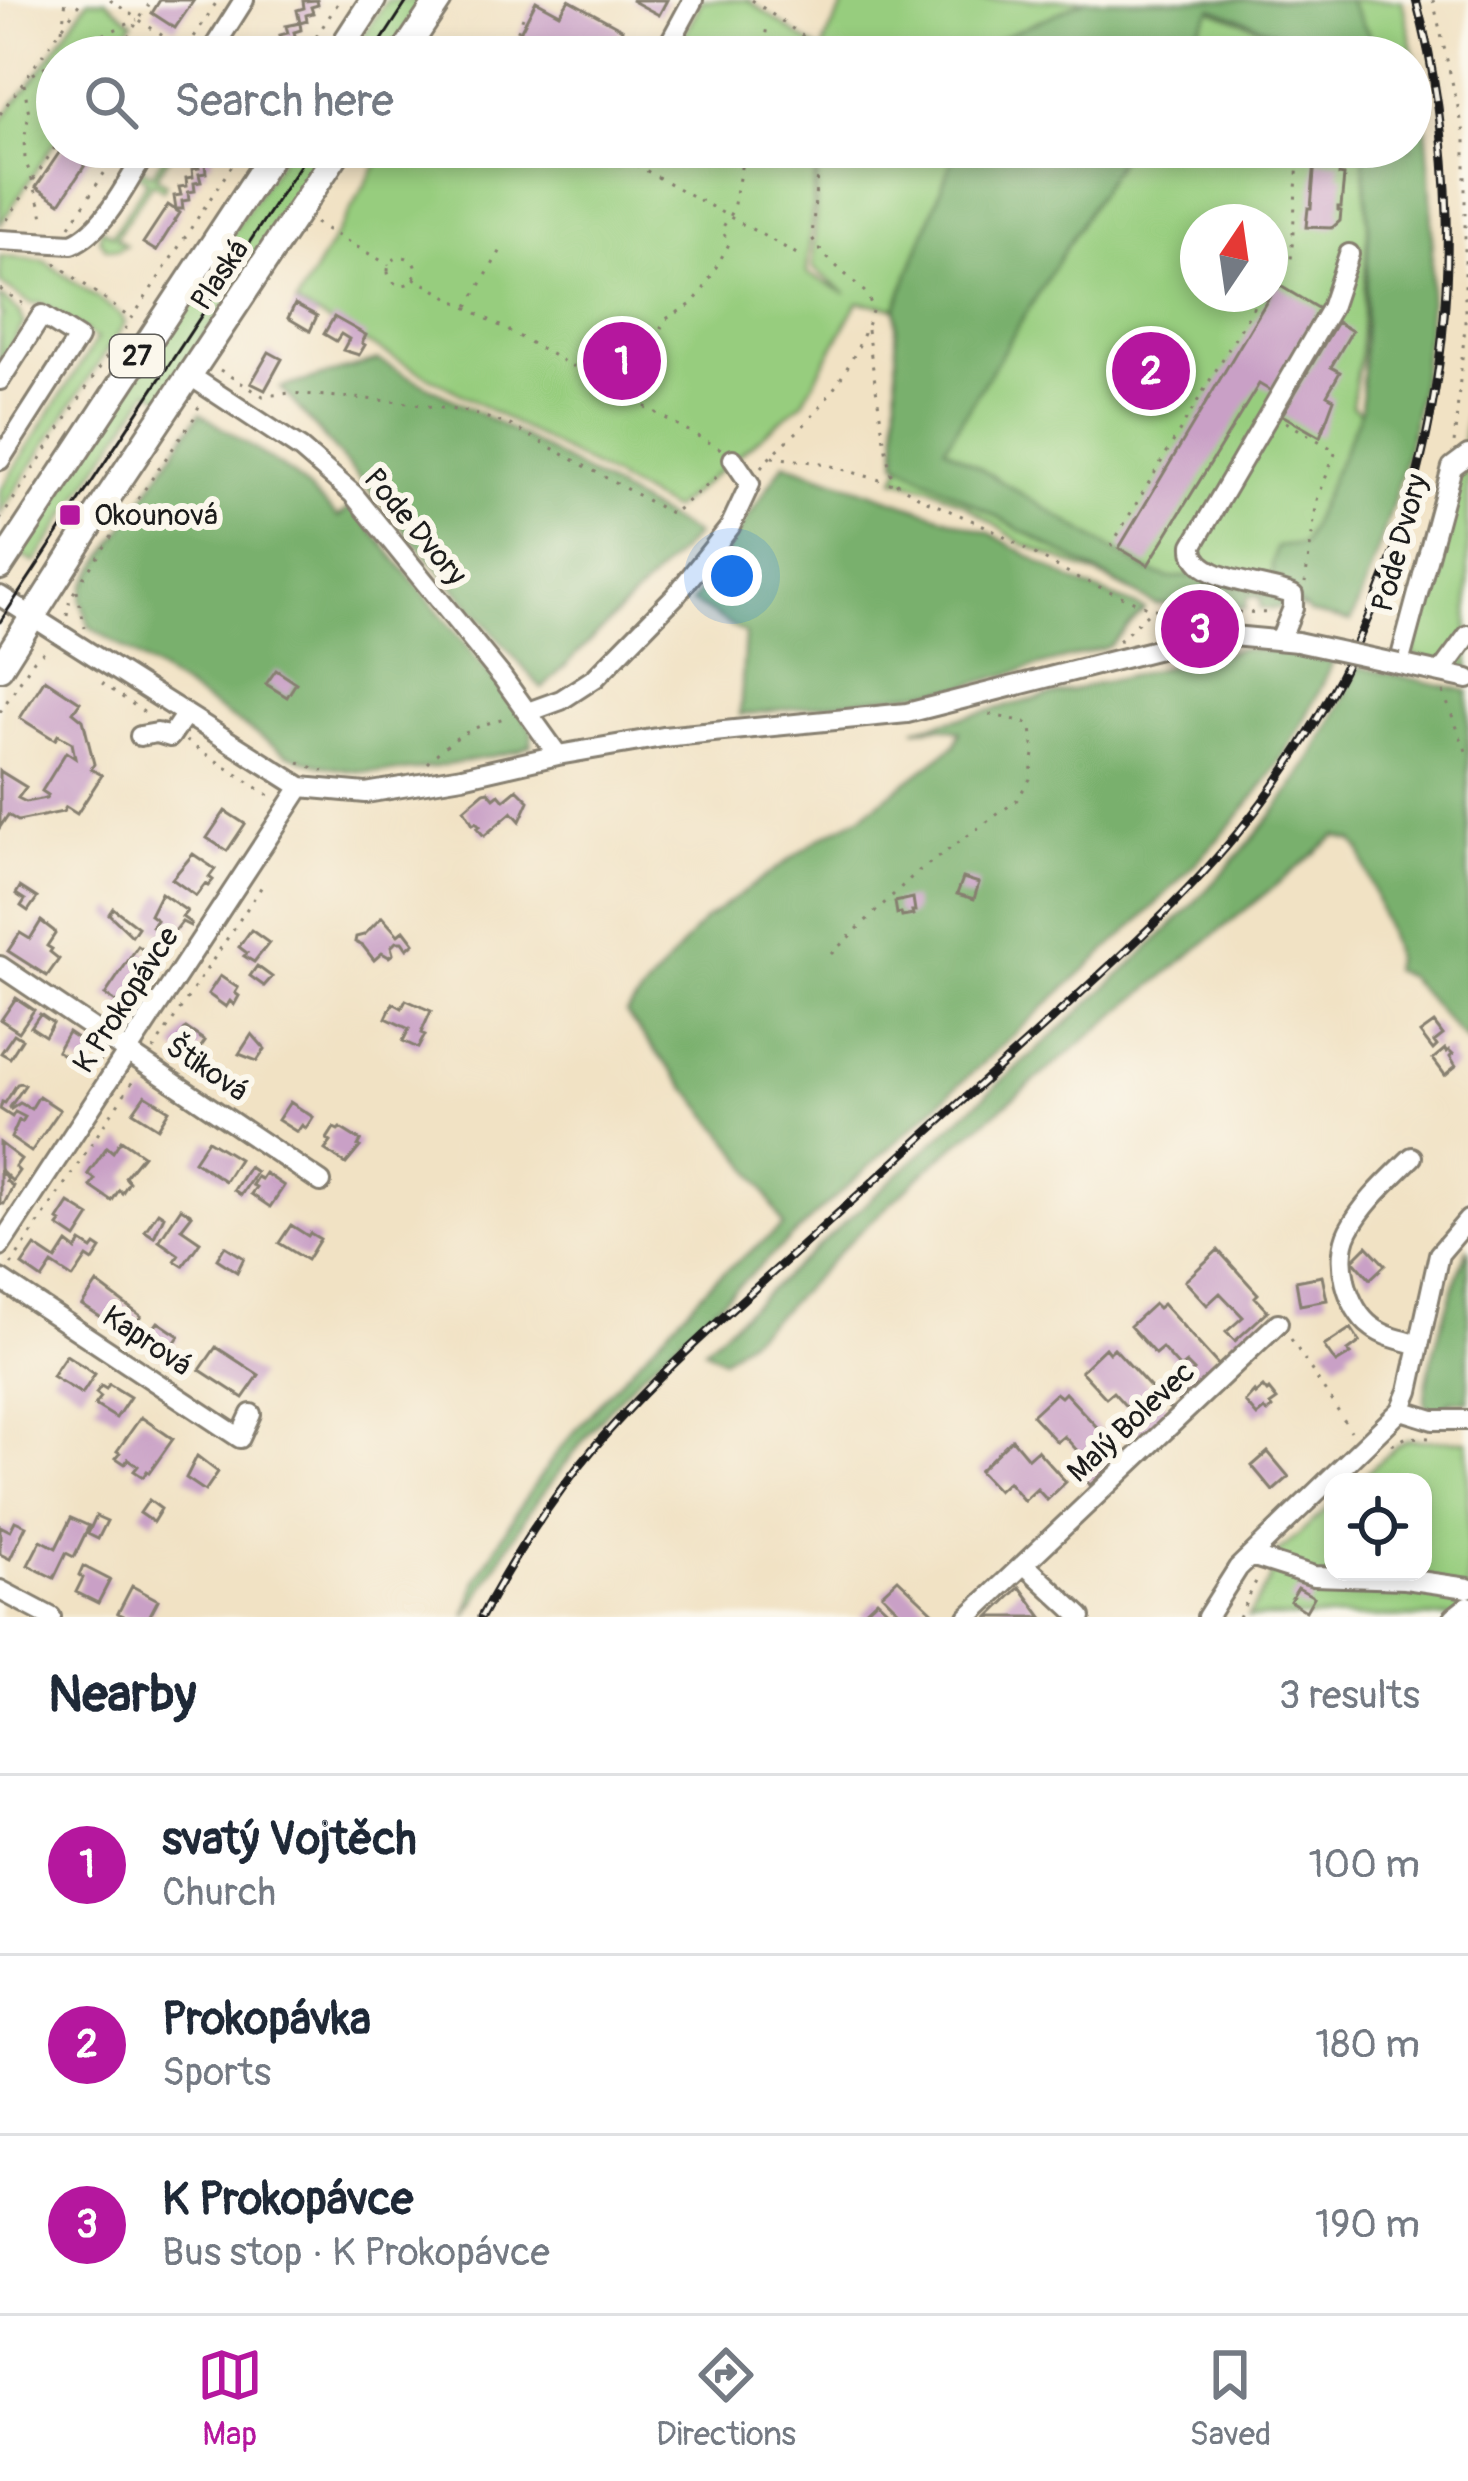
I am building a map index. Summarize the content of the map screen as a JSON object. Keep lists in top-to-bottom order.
{
  "streets": {
    "main road": ["Plaská", "27"],
    "street": [
      "Pode Dvory",
      "K Prokopávce",
      "Štiková",
      "Kaprová",
      "Malý Bolevec"
    ]
  },
  "crossings": [
    ["Plaská", "Pode Dvory"],
    ["K Prokopávce", "Štiková"]
  ],
  "places": {
    "transit": ["Okounová"]
  },
  "north": "top",
  "page": {
    "search": "Search here",
    "pins": ["1", "2", "3"],
    "heading": ["Nearby", "3 results"],
    "list": [
      {
        "mark": "1",
        "name": "svatý Vojtěch",
        "note": "Church",
        "value": "100 m"
      },
      {
        "mark": "2",
        "name": "Prokopávka",
        "note": "Sports",
        "value": "180 m"
      },
      {
        "mark": "3",
        "name": "K Prokopávce",
        "note": "Bus stop · K Prokopávce",
        "value": "190 m"
      }
    ],
    "nav": ["Map", "Directions", "Saved"]
  }
}
